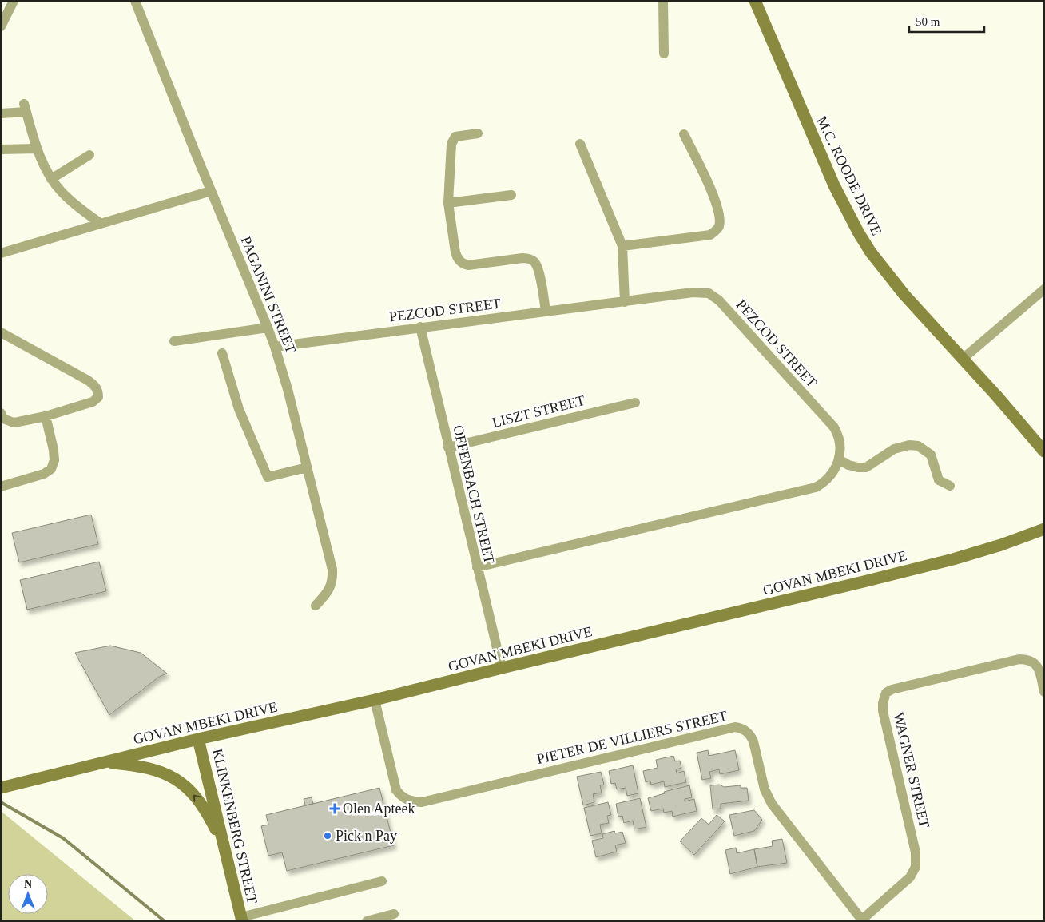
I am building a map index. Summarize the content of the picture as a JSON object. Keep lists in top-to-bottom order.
{
  "streets": {
    "street": [
      "M.C. ROODE DRIVE",
      "PAGANINI STREET",
      "PEZCOD STREET",
      "LISZT STREET",
      "OFFENBACH STREET",
      "GOVAN MBEKI DRIVE",
      "PIETER DE VILLIERS STREET",
      "WAGNER STREET",
      "KLINKENBERG STREET"
    ]
  },
  "crossings": [
    ["PAGANINI STREET", "PEZCOD STREET"],
    ["PEZCOD STREET", "OFFENBACH STREET"],
    ["LISZT STREET", "OFFENBACH STREET"],
    ["OFFENBACH STREET", "GOVAN MBEKI DRIVE"],
    ["GOVAN MBEKI DRIVE", "PIETER DE VILLIERS STREET"],
    ["GOVAN MBEKI DRIVE", "KLINKENBERG STREET"],
    ["PIETER DE VILLIERS STREET", "WAGNER STREET"]
  ],
  "places": {
    "health": ["Olen Apteek"],
    "other": ["Pick n Pay"]
  },
  "scale_bar": "50 m",
  "north": "top"
}
